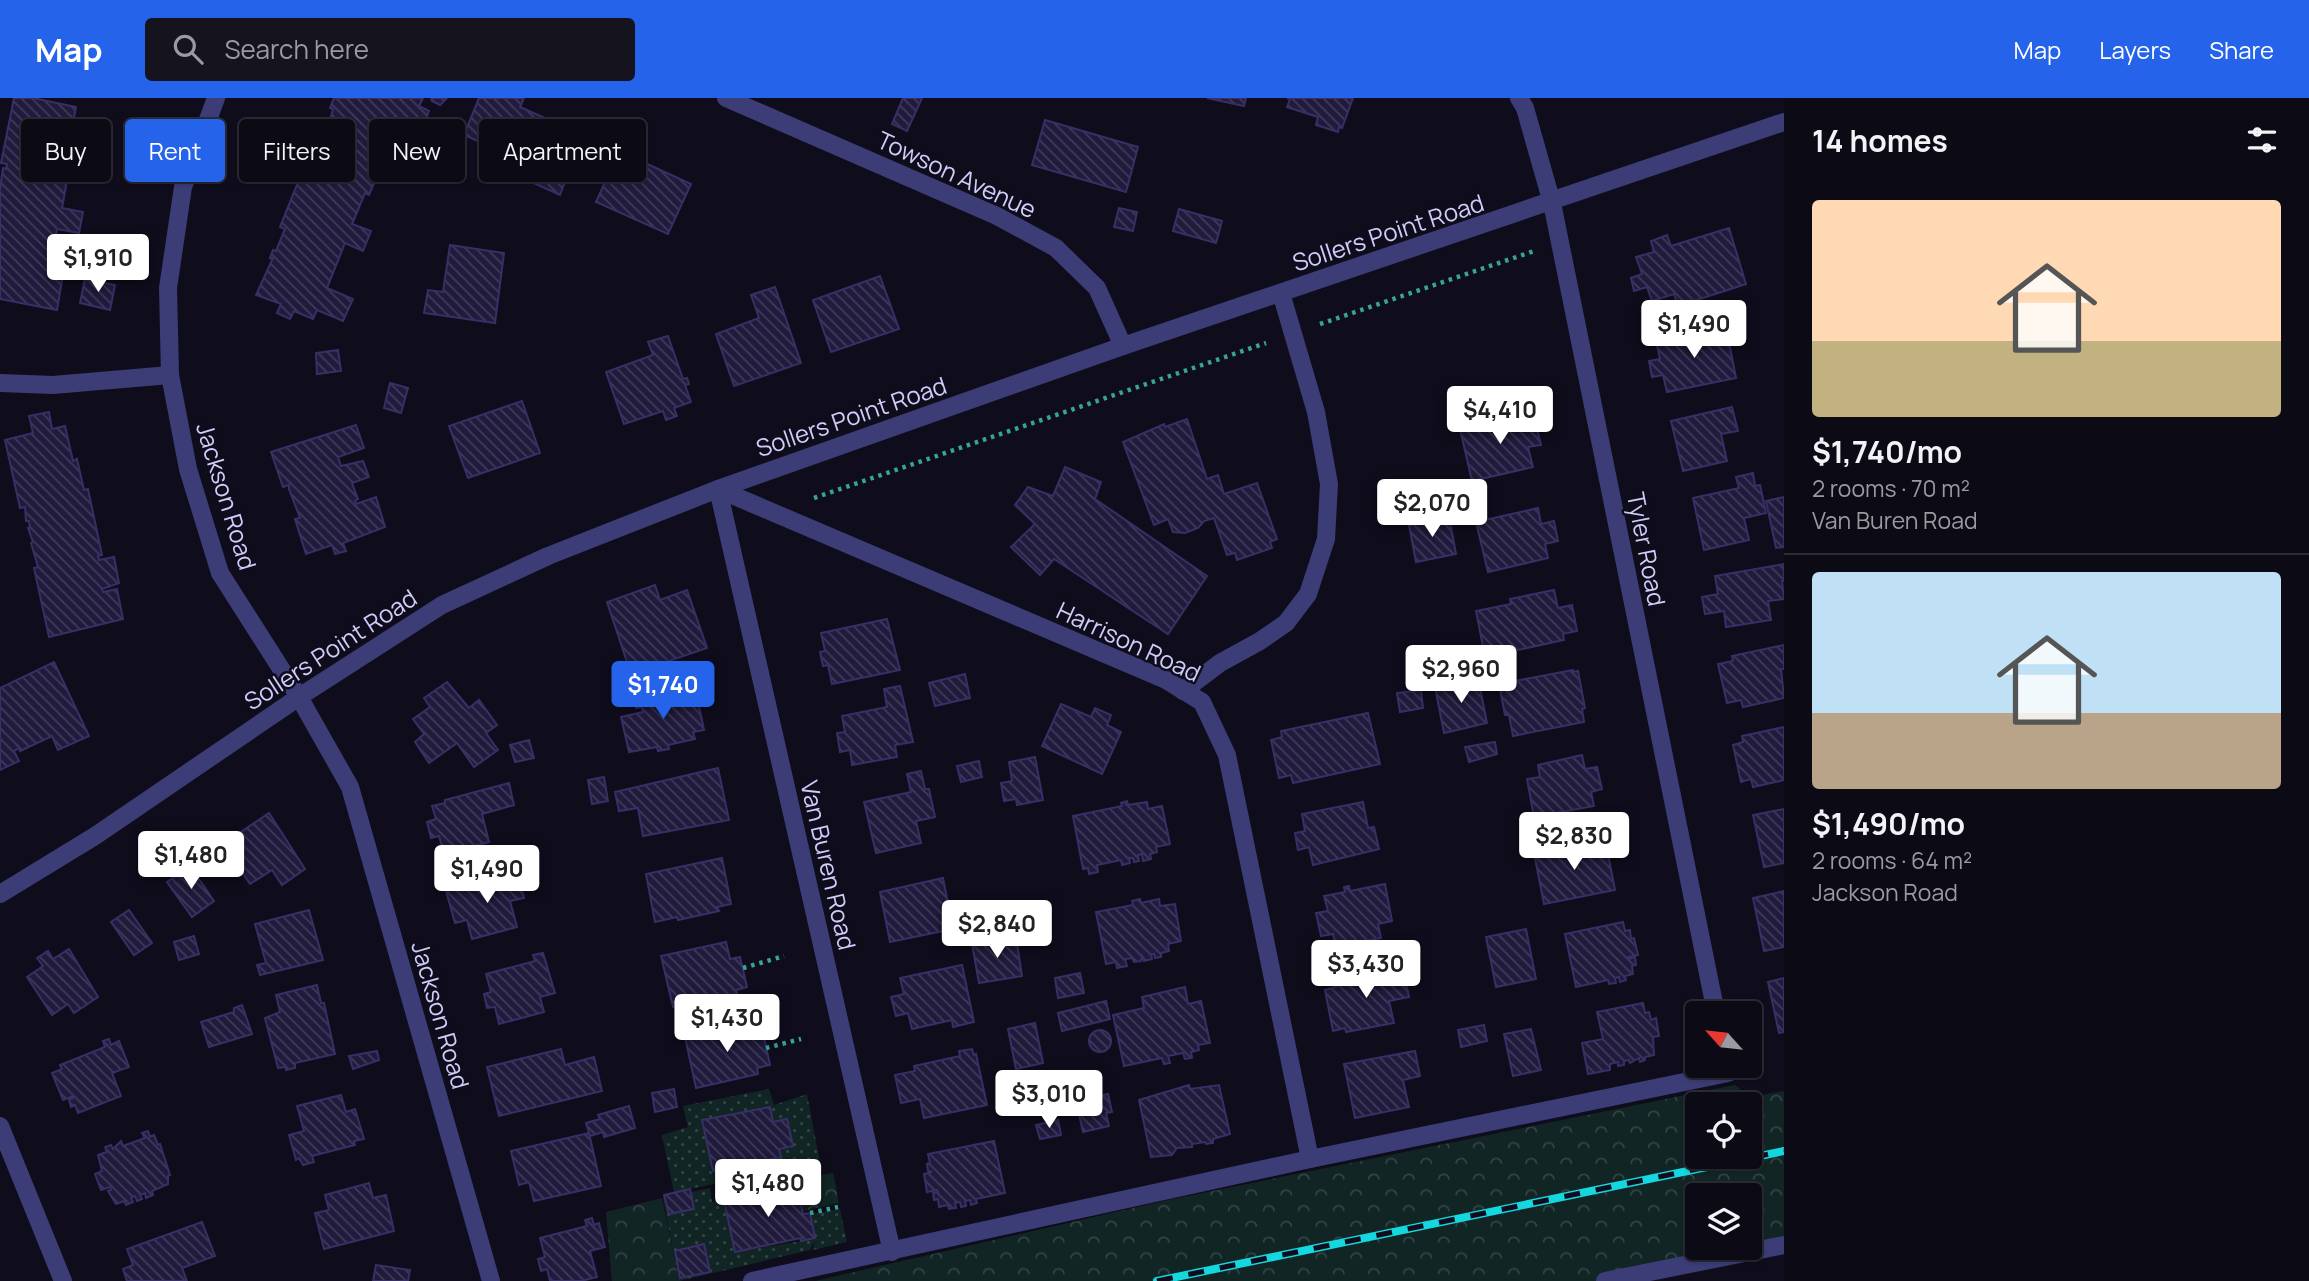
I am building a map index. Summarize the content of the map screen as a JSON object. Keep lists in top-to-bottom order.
{
  "streets": {
    "street": [
      "Towson Avenue",
      "Sollers Point Road",
      "Jackson Road",
      "Tyler Road",
      "Harrison Road",
      "Van Buren Road"
    ]
  },
  "crossings": [
    ["Towson Avenue", "Sollers Point Road"],
    ["Sollers Point Road", "Jackson Road"],
    ["Sollers Point Road", "Tyler Road"],
    ["Sollers Point Road", "Harrison Road"],
    ["Sollers Point Road", "Van Buren Road"],
    ["Harrison Road", "Van Buren Road"]
  ],
  "north": "top left",
  "page": {
    "header": "Map",
    "search": "Search here",
    "nav": ["Map", "Layers", "Share"],
    "heading": "14 homes",
    "chip": [
      "Buy",
      "Rent",
      "Filters",
      "New",
      "Apartment"
    ],
    "list": [
      {
        "name": "$1,740/mo",
        "note": "2 rooms · 70 m² · Van Buren Road"
      },
      {
        "name": "$1,490/mo",
        "note": "2 rooms · 64 m² · Jackson Road"
      }
    ],
    "price": [
      "$1,910",
      "$1,490",
      "$4,410",
      "$2,070",
      "$2,960",
      "$1,740",
      "$2,830",
      "$1,480",
      "$1,490",
      "$2,840",
      "$3,430",
      "$1,430",
      "$3,010",
      "$1,480"
    ]
  }
}
